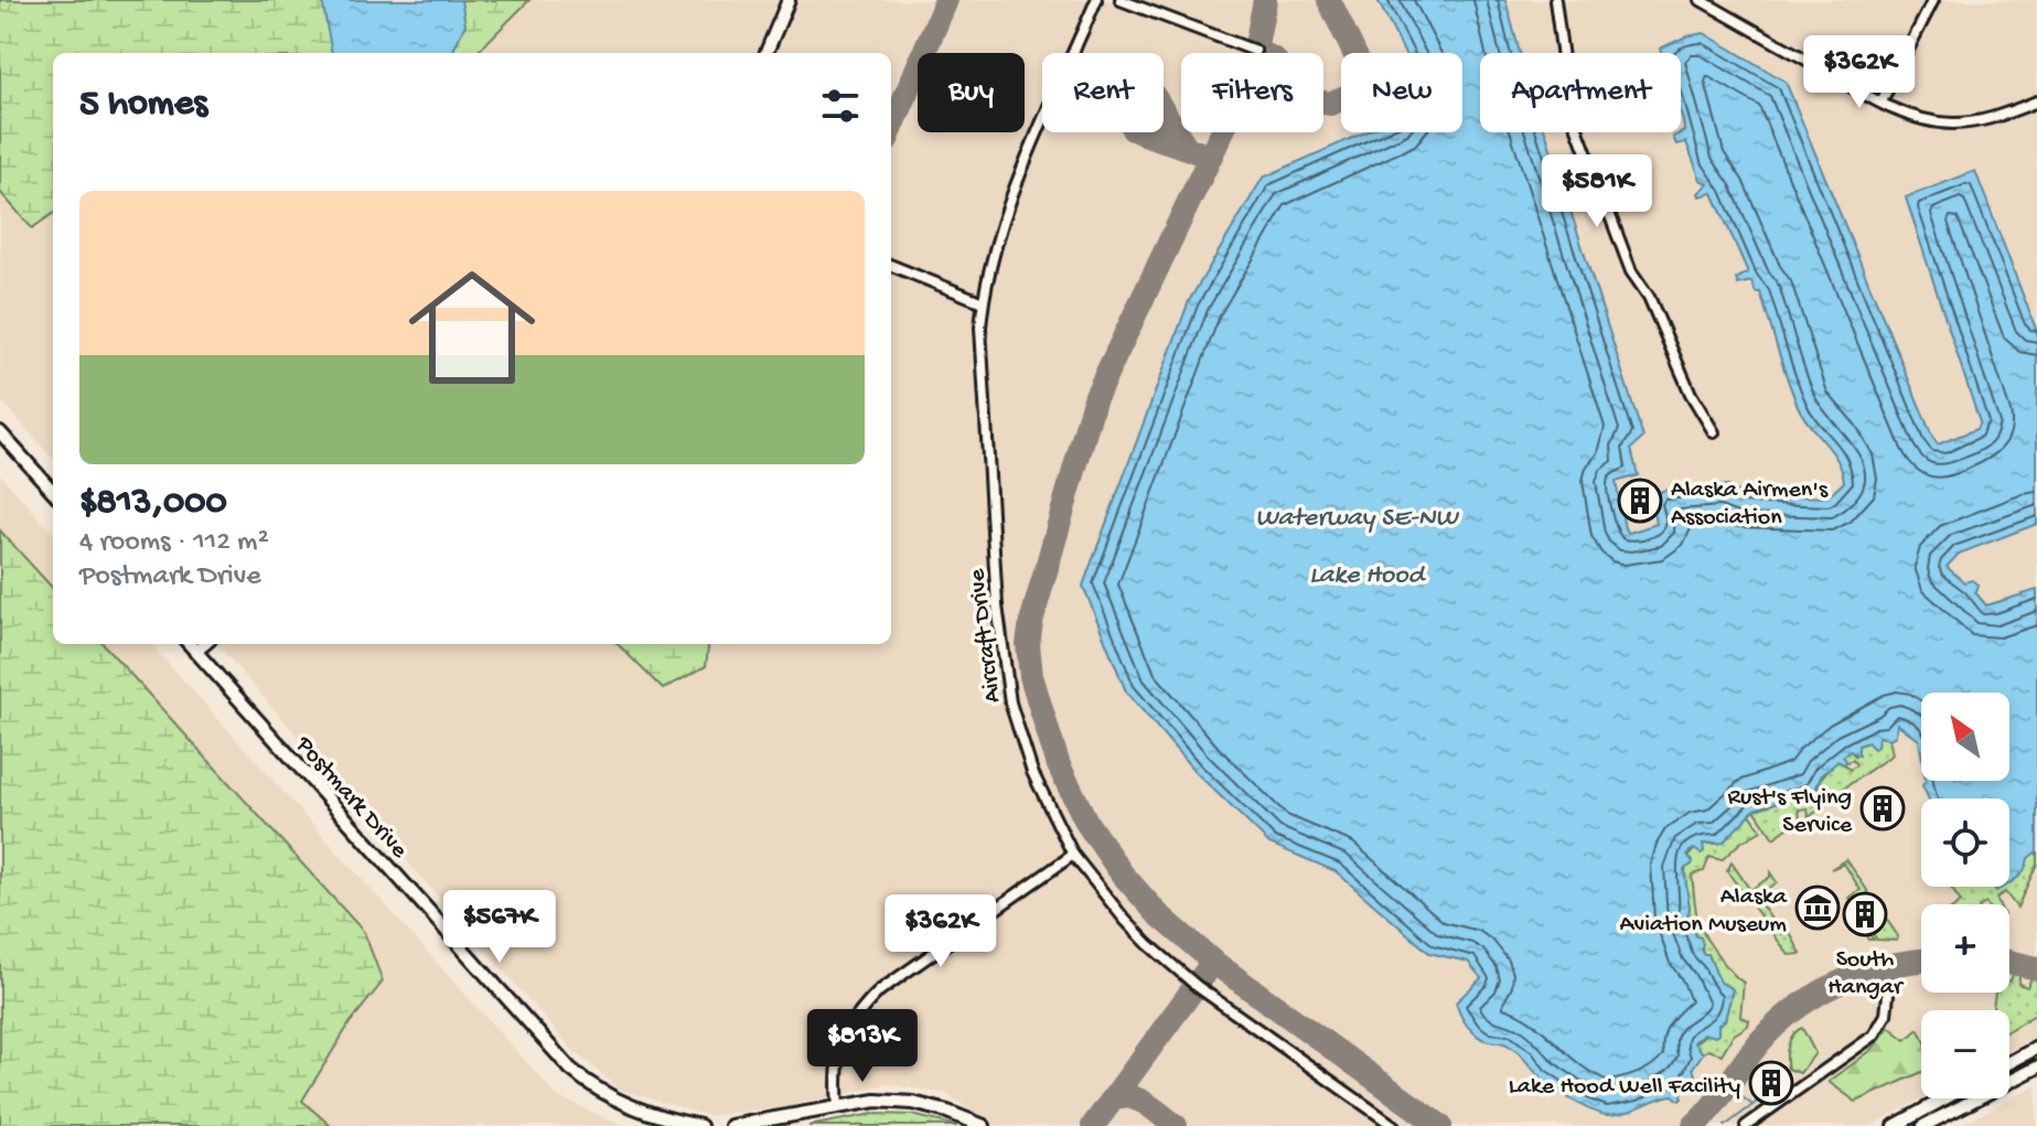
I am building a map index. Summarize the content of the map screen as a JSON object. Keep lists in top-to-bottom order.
{
  "streets": {
    "street": ["Aircraft Drive", "Postmark Drive"]
  },
  "water": ["Waterway SE-NW", "Lake Hood"],
  "places": {
    "building": [
      "Alaska Airmen's Association",
      "Rust's Flying Service",
      "South Hangar",
      "Lake Hood Well Facility"
    ],
    "museum": ["Alaska Aviation Museum"]
  },
  "north": "top left",
  "page": {
    "price": [
      "$362K",
      "$581K",
      "$567K",
      "$362K",
      "$813K"
    ],
    "chip": [
      "Buy",
      "Rent",
      "Filters",
      "New",
      "Apartment"
    ],
    "heading": "5 homes",
    "list": [
      {
        "name": "$813,000",
        "note": "4 rooms · 112 m² · Postmark Drive"
      }
    ],
    "map_buttons": ["+", "−"]
  }
}
